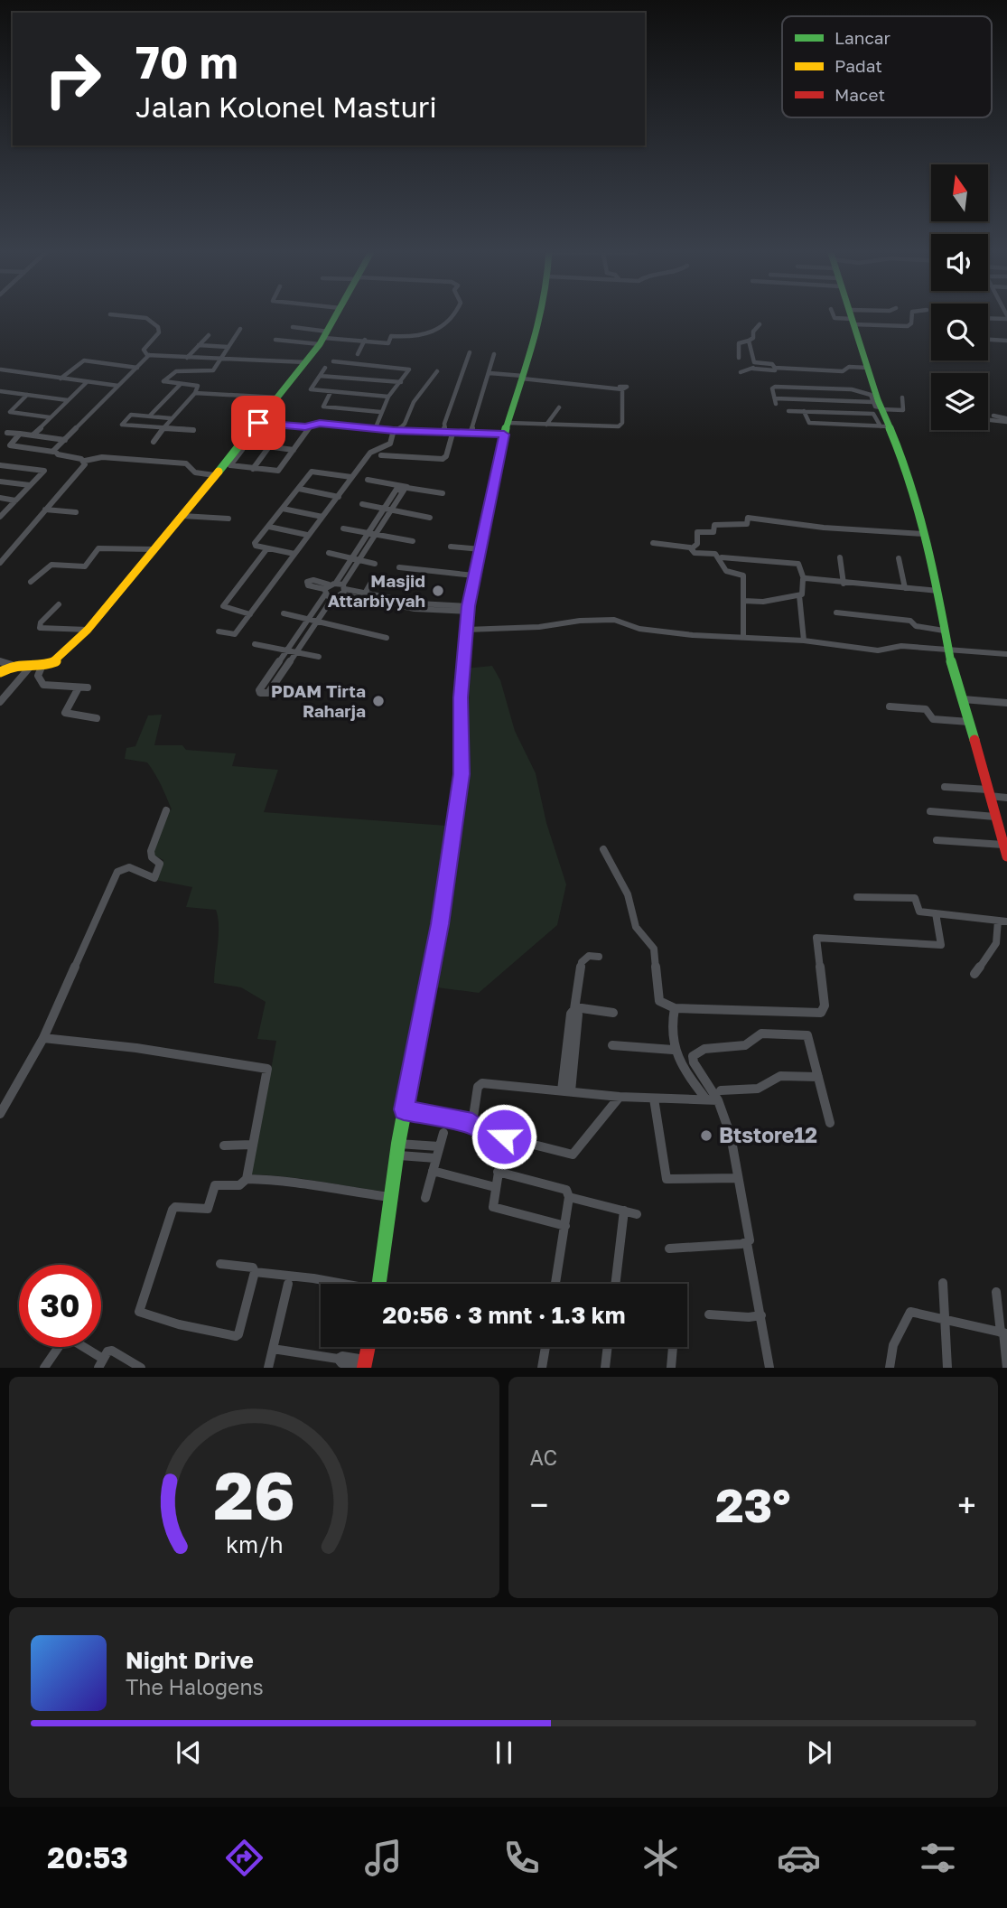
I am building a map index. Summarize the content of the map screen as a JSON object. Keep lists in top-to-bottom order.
{
  "places": ["Masjid Attarbiyyah", "PDAM Tirta Raharja", "Btstore12"],
  "legend": ["Lancar", "Padat", "Macet"],
  "north": "top",
  "page": {
    "turn": ["70 m", "Jalan Kolonel Masturi"],
    "limit": "30",
    "trip": "20:56 · 3 mnt · 1.3 km",
    "tile": "AC",
    "heat": ["−", "23°", "+"],
    "song": ["Night Drive", "The Halogens"],
    "tabs": "20:53",
    "gauge": ["26", "km/h"]
  }
}
